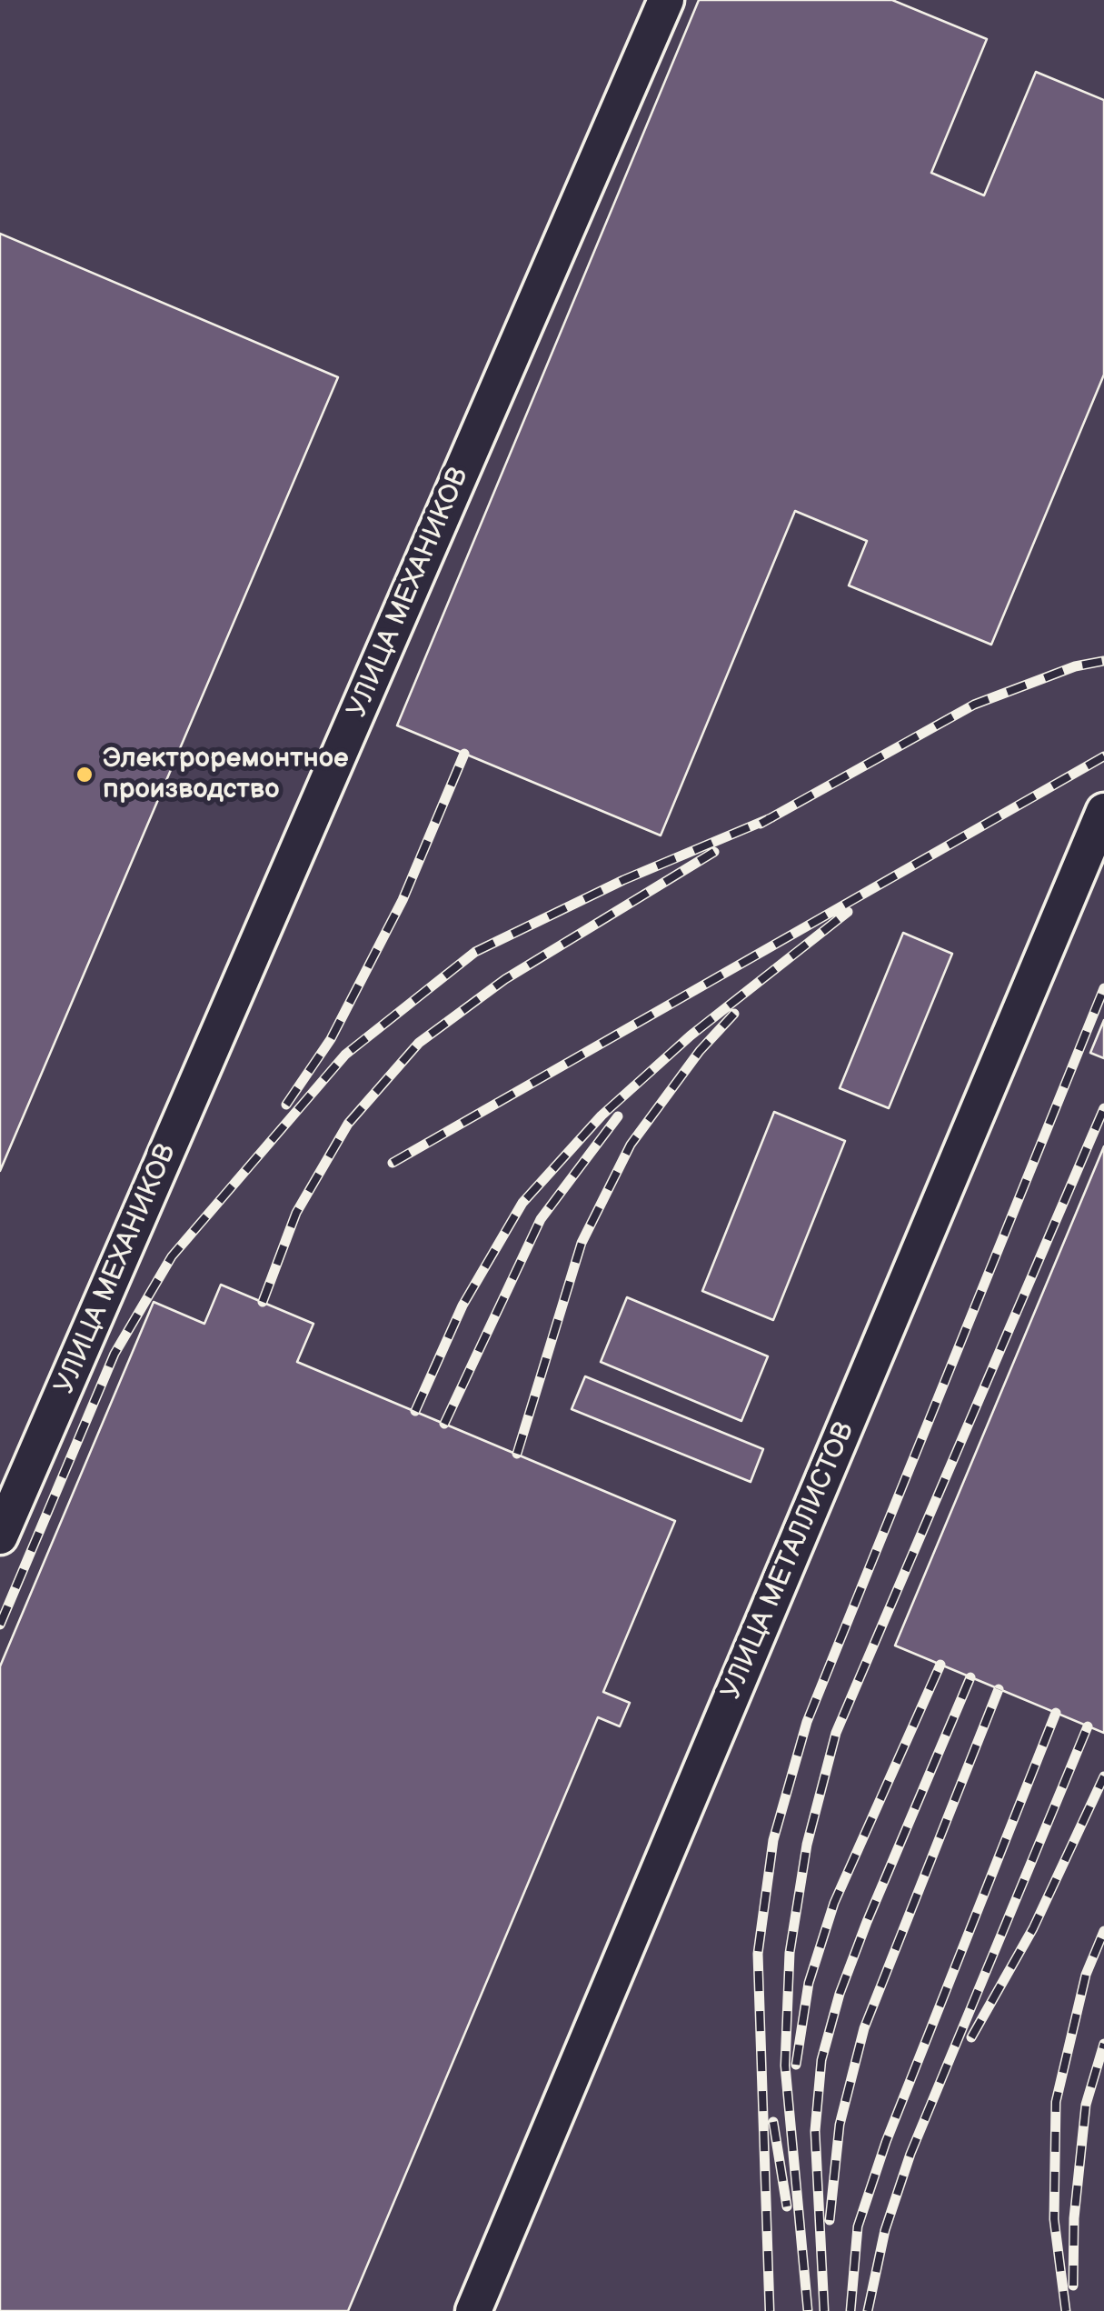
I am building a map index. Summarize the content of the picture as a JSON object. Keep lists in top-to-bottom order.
{
  "streets": {
    "street": ["УЛИЦА МЕХАНИКОВ", "УЛИЦА МЕТАЛЛИСТОВ"]
  },
  "places": ["Электроремонтное производство"]
}
